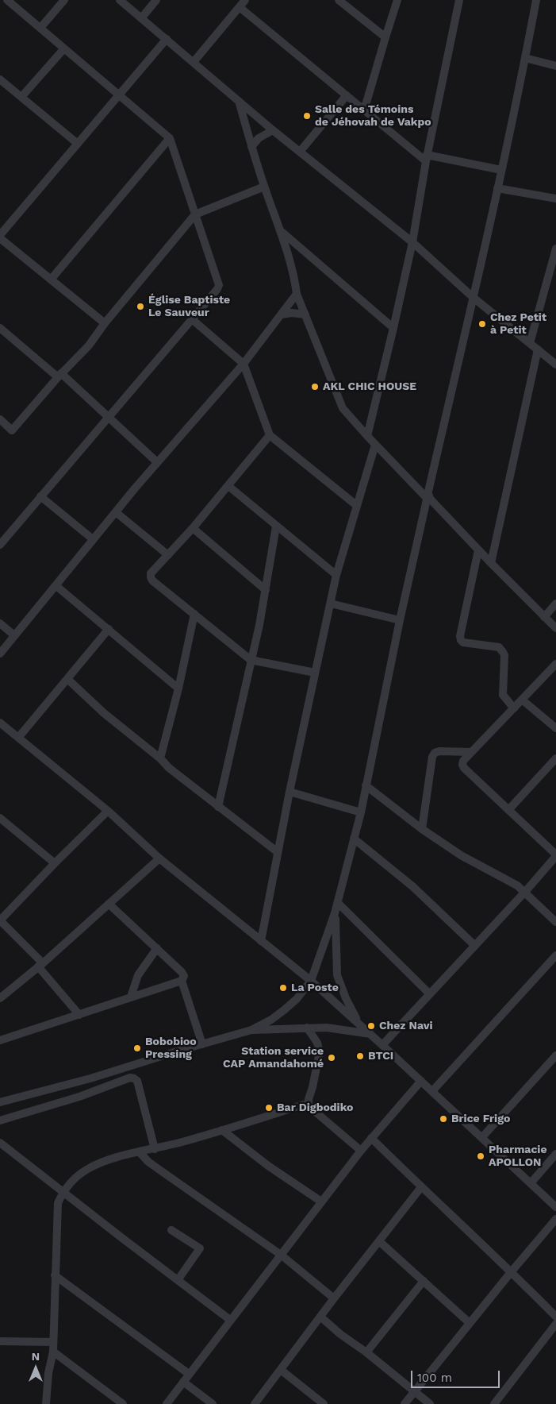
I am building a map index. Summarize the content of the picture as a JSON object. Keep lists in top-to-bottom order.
{
  "places": [
    "Salle des Témoins de Jéhovah de Vakpo",
    "Église Baptiste Le Sauveur",
    "Chez Petit à Petit",
    "AKL CHIC HOUSE",
    "La Poste",
    "Chez Navi",
    "Bobobioo Pressing",
    "BTCI",
    "Station service CAP Amandahomé",
    "Bar Digbodiko",
    "Brice Frigo",
    "Pharmacie APOLLON"
  ],
  "scale_bar": "100 m",
  "north": "top"
}
